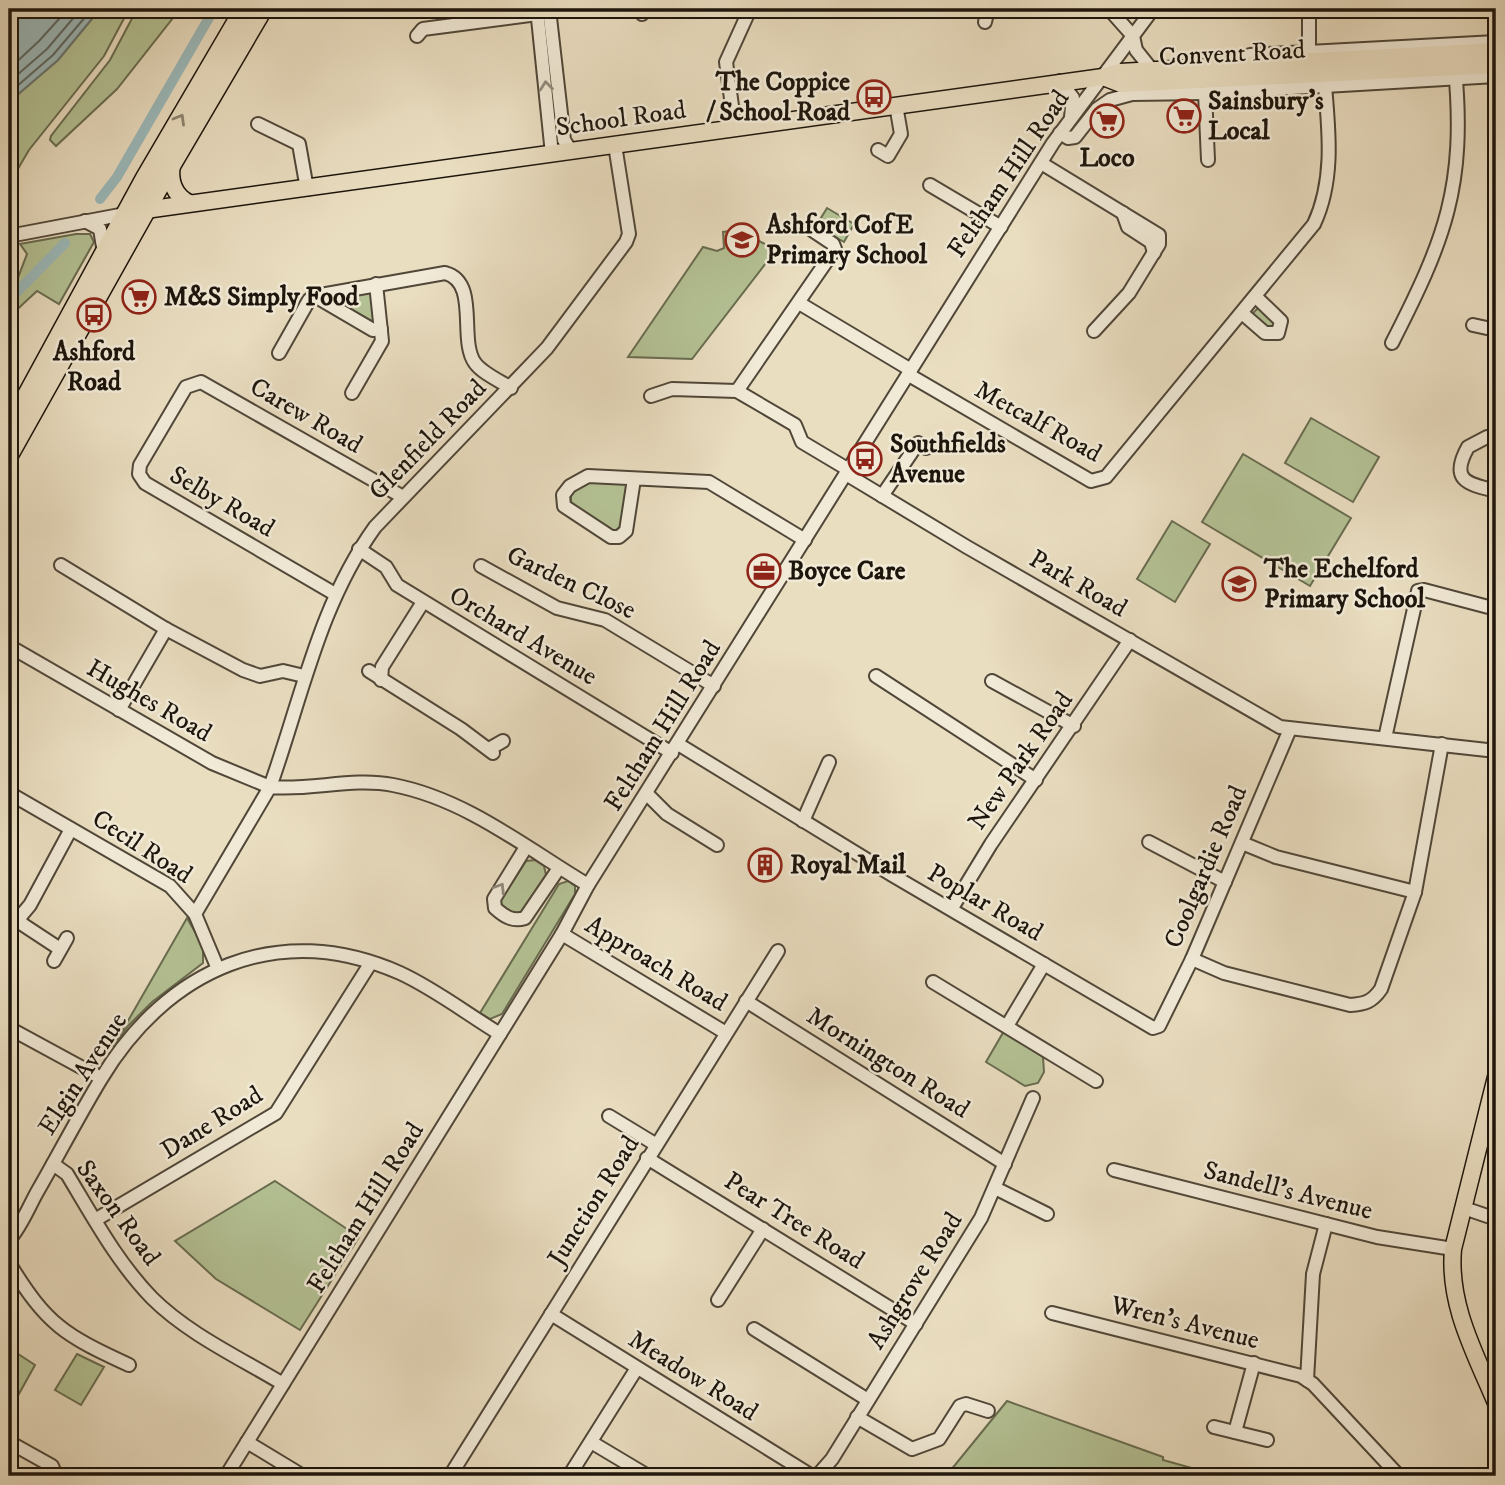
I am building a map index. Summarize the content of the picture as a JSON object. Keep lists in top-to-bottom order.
{
  "streets": {
    "main road": ["Convent Road", "School Road"],
    "street": [
      "Feltham Hill Road",
      "Carew Road",
      "Metcalf Road",
      "Glenfield Road",
      "Selby Road",
      "Garden Close",
      "Park Road",
      "Orchard Avenue",
      "Hughes Road",
      "New Park Road",
      "Cecil Road",
      "Coolgardie Road",
      "Poplar Road",
      "Approach Road",
      "Mornington Road",
      "Elgin Avenue",
      "Dane Road",
      "Sandell's Avenue",
      "Junction Road",
      "Saxon Road",
      "Pear Tree Road",
      "Ashgrove Road",
      "Wren's Avenue",
      "Meadow Road"
    ]
  },
  "crossings": [
    ["Convent Road", "School Road"],
    ["Convent Road", "Feltham Hill Road"],
    ["Convent Road", "Metcalf Road"],
    ["School Road", "Feltham Hill Road"],
    ["School Road", "Glenfield Road"],
    ["Feltham Hill Road", "Metcalf Road"],
    ["Feltham Hill Road", "Garden Close"],
    ["Feltham Hill Road", "Park Road"],
    ["Feltham Hill Road", "Orchard Avenue"],
    ["Feltham Hill Road", "Poplar Road"],
    ["Feltham Hill Road", "Approach Road"],
    ["Feltham Hill Road", "Elgin Avenue"],
    ["Feltham Hill Road", "Saxon Road"],
    ["Carew Road", "Glenfield Road"],
    ["Carew Road", "Selby Road"],
    ["Glenfield Road", "Selby Road"],
    ["Glenfield Road", "Orchard Avenue"],
    ["Glenfield Road", "Hughes Road"],
    ["Glenfield Road", "Cecil Road"],
    ["Park Road", "New Park Road"],
    ["Park Road", "Coolgardie Road"],
    ["Orchard Avenue", "Poplar Road"],
    ["New Park Road", "Poplar Road"],
    ["Cecil Road", "Elgin Avenue"],
    ["Coolgardie Road", "Poplar Road"],
    ["Approach Road", "Junction Road"],
    ["Mornington Road", "Junction Road"],
    ["Mornington Road", "Ashgrove Road"],
    ["Elgin Avenue", "Dane Road"],
    ["Elgin Avenue", "Saxon Road"],
    ["Dane Road", "Saxon Road"],
    ["Junction Road", "Pear Tree Road"],
    ["Junction Road", "Meadow Road"],
    ["Pear Tree Road", "Ashgrove Road"],
    ["Ashgrove Road", "Meadow Road"]
  ],
  "places": {
    "bus stop": ["The Coppice / School Road", "Ashford Road", "Southfields Avenue"],
    "supermarket": ["Sainsbury's Local", "Loco", "M&S Simply Food"],
    "school or university": ["Ashford CofE Primary School", "The Echelford Primary School"],
    "office": ["Boyce Care"],
    "building": ["Royal Mail"]
  }
}
